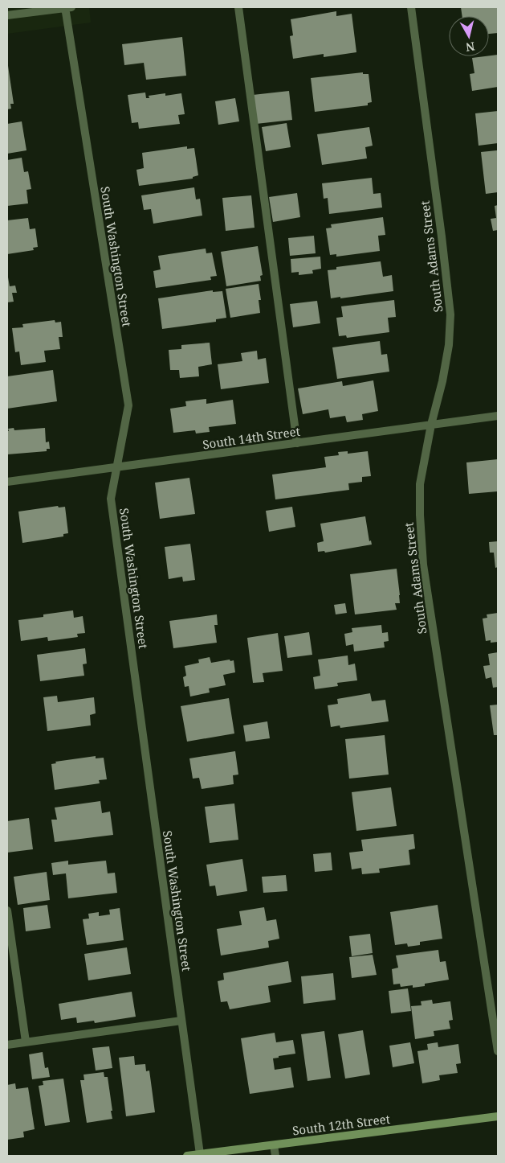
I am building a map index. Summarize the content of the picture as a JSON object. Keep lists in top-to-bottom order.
{
  "streets": {
    "main road": ["South 12th Street"],
    "street": ["South Washington Street", "South Adams Street", "South 14th Street"]
  },
  "crossings": [
    ["South Washington Street", "South 14th Street"],
    ["South Washington Street", "South 12th Street"],
    ["South Adams Street", "South 14th Street"]
  ],
  "north": "bottom"
}
